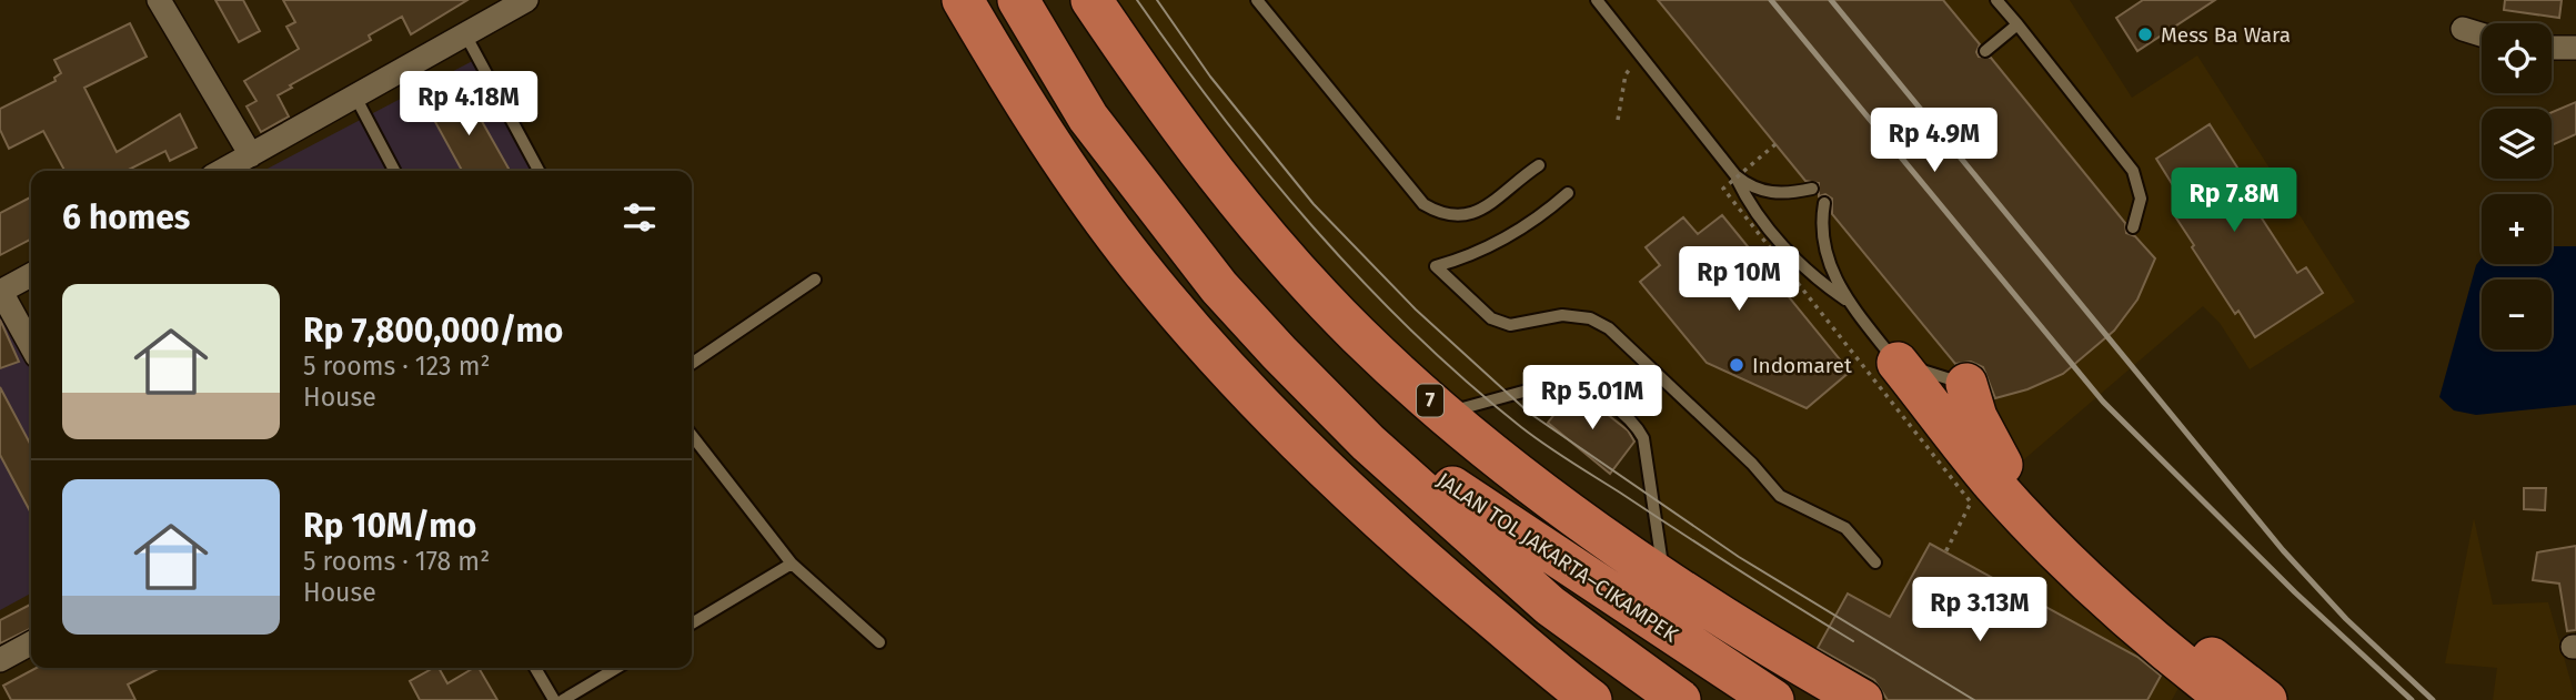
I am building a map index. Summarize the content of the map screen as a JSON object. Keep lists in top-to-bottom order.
{
  "streets": {
    "highway": ["7", "JALAN TOL JAKARTA–CIKAMPEK"]
  },
  "places": ["Mess Ba Wara", "Indomaret"],
  "page": {
    "map_buttons": ["+", "−"],
    "price": [
      "Rp 4.18M",
      "Rp 4.9M",
      "Rp 7.8M",
      "Rp 10M",
      "Rp 5.01M",
      "Rp 3.13M"
    ],
    "heading": "6 homes",
    "list": [
      {
        "name": "Rp 7,800,000/mo",
        "note": "5 rooms · 123 m² · House"
      },
      {
        "name": "Rp 10M/mo",
        "note": "5 rooms · 178 m² · House"
      }
    ]
  }
}
